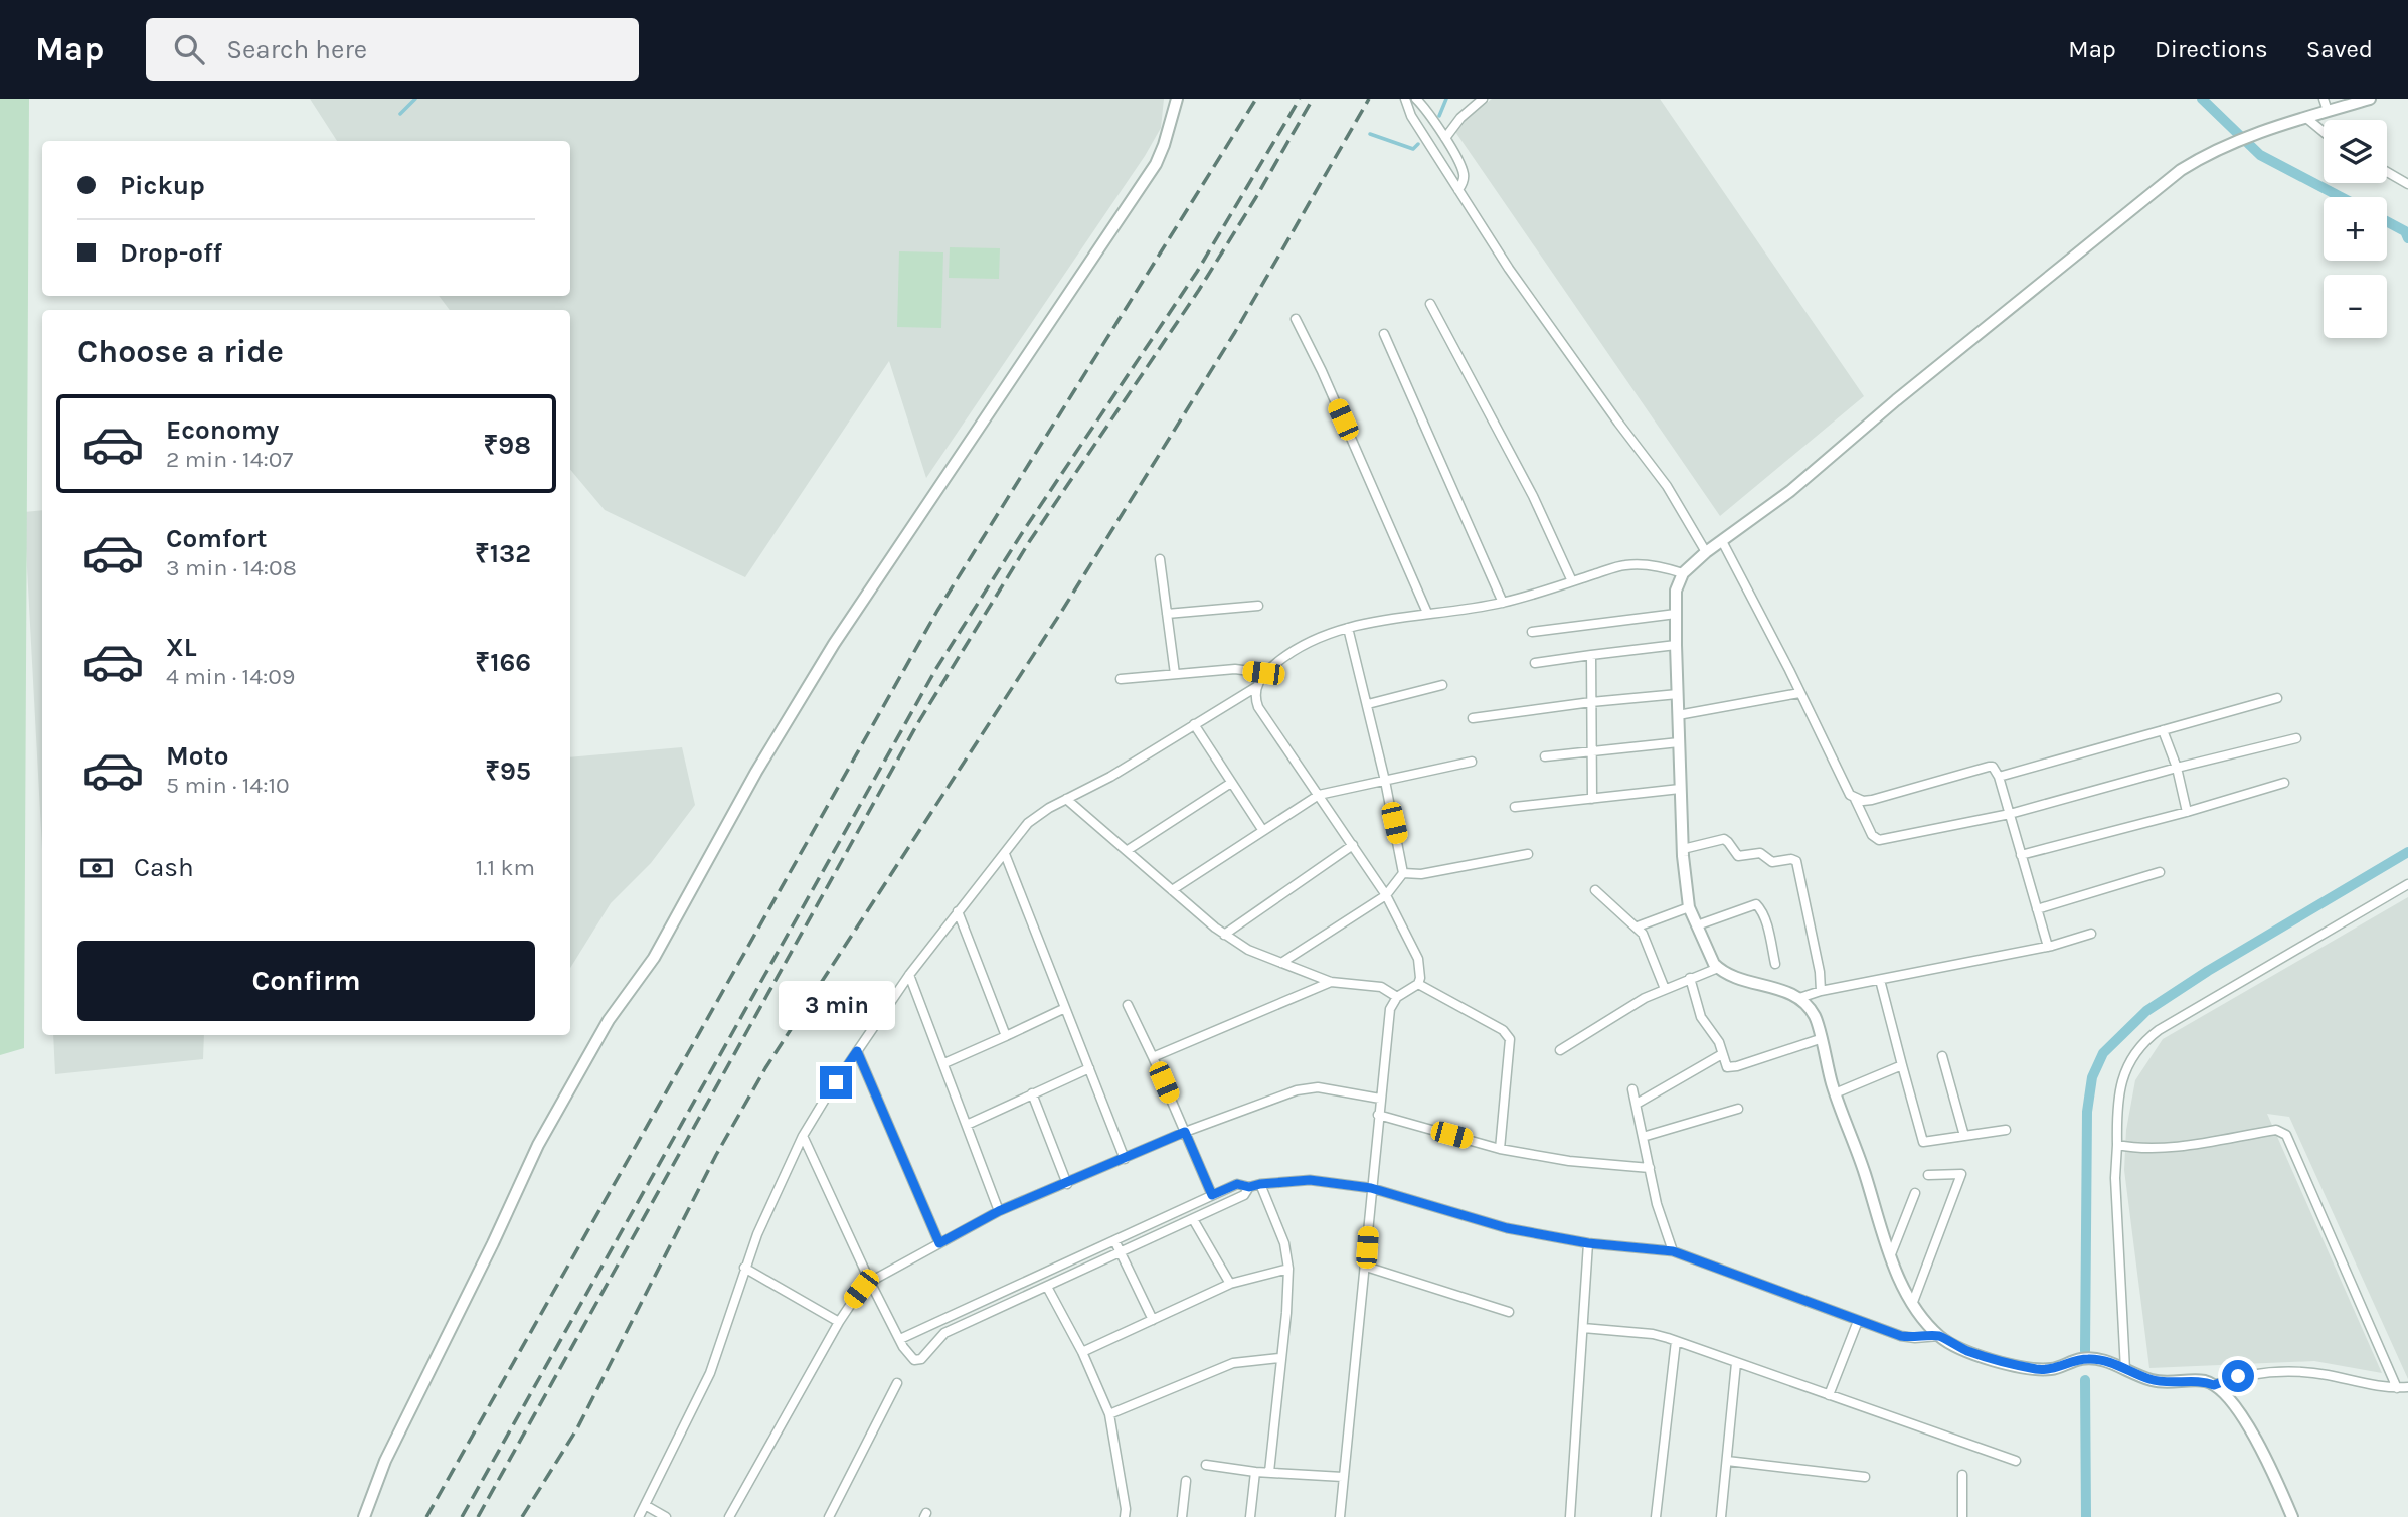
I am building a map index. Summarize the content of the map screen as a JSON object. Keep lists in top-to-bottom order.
{
  "page": {
    "header": "Map",
    "search": "Search here",
    "nav": ["Map", "Directions", "Saved"],
    "map_buttons": ["+", "−"],
    "banner": ["Pickup", "Drop-off"],
    "heading": "Choose a ride",
    "list": [
      {
        "name": "Economy",
        "note": "2 min · 14:07",
        "value": "₹98"
      },
      {
        "name": "Comfort",
        "note": "3 min · 14:08",
        "value": "₹132"
      },
      {
        "name": "XL",
        "note": "4 min · 14:09",
        "value": "₹166"
      },
      {
        "name": "Moto",
        "note": "5 min · 14:10",
        "value": "₹95"
      }
    ],
    "pay": ["Cash", "1.1 km"],
    "buttons": "Confirm",
    "bubble": "3 min"
  }
}
